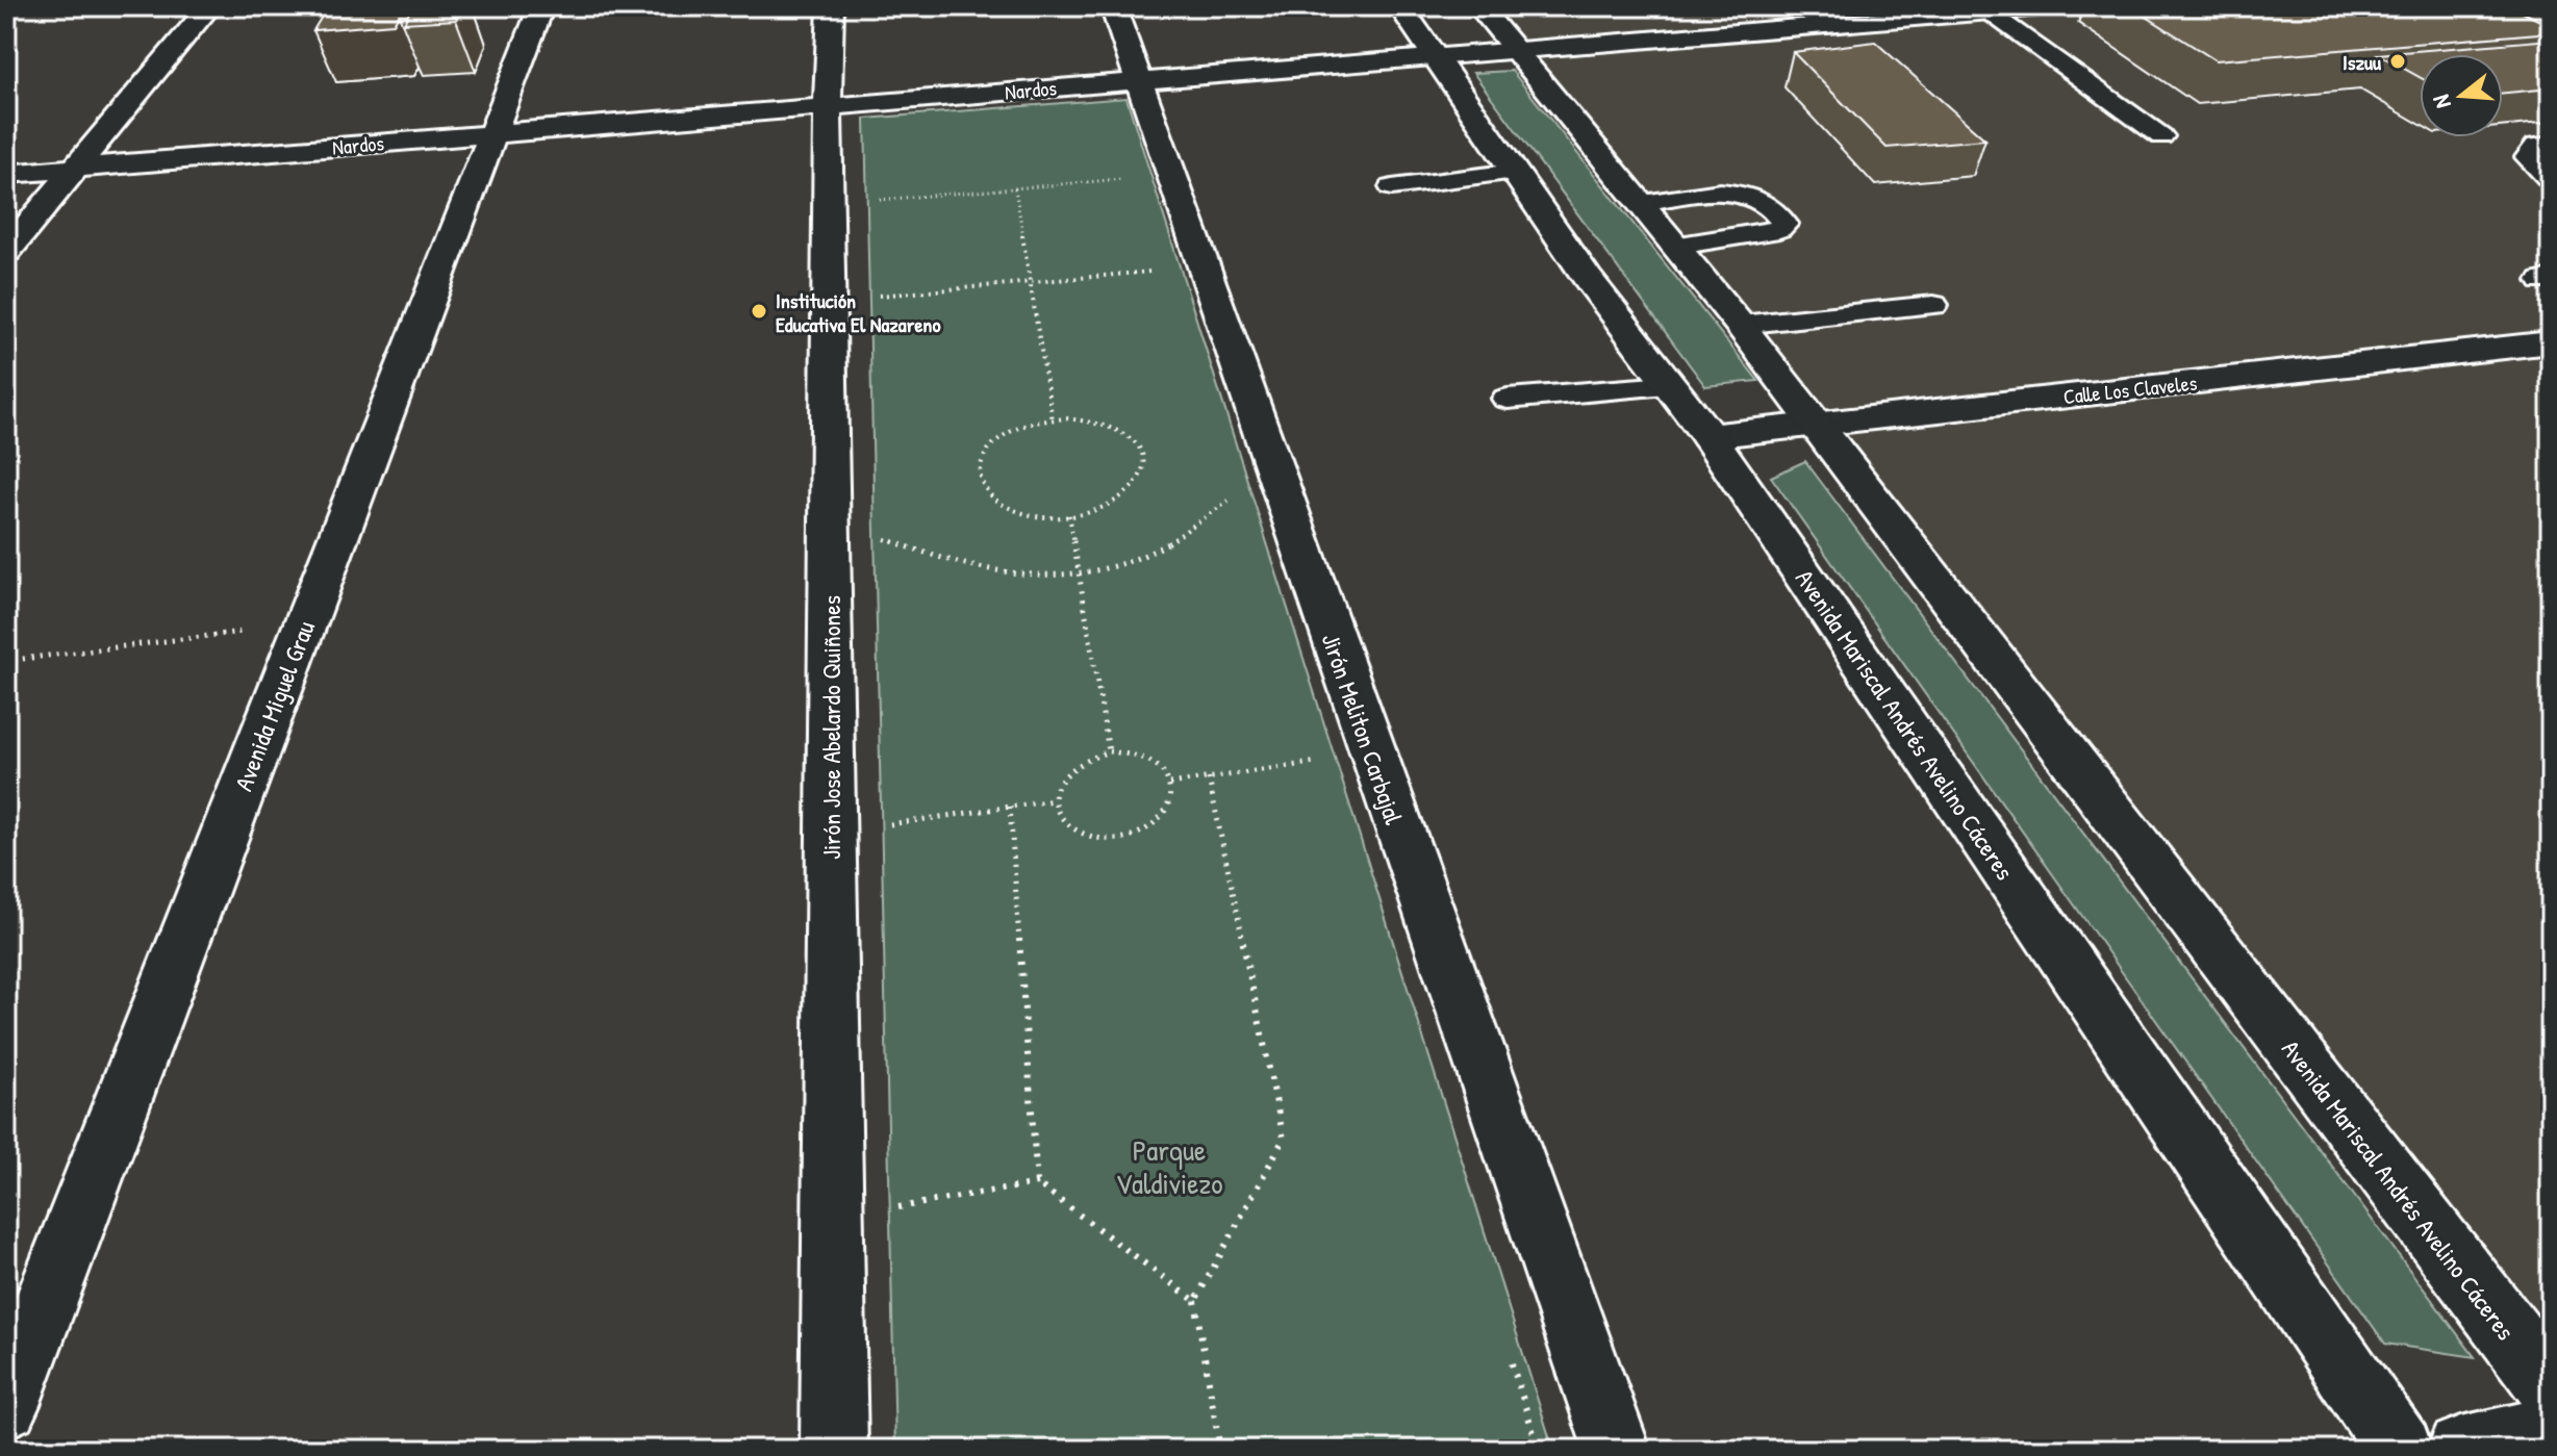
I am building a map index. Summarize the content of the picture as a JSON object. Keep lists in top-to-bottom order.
{
  "streets": {
    "street": [
      "Nardos",
      "Calle Los Claveles",
      "Avenida Miguel Grau",
      "Avenida Mariscal Andrés Avelino Cáceres",
      "Jirón Jose Abelardo Quiñones",
      "Jirón Meliton Carbajal"
    ]
  },
  "crossings": [
    ["Nardos", "Avenida Miguel Grau"],
    ["Nardos", "Avenida Mariscal Andrés Avelino Cáceres"],
    ["Nardos", "Jirón Jose Abelardo Quiñones"],
    ["Nardos", "Jirón Meliton Carbajal"],
    ["Calle Los Claveles", "Avenida Mariscal Andrés Avelino Cáceres"]
  ],
  "parks": ["Parque Valdiviezo"],
  "places": ["Iszuu", "Institución Educativa El Nazareno"],
  "north": "left"
}
